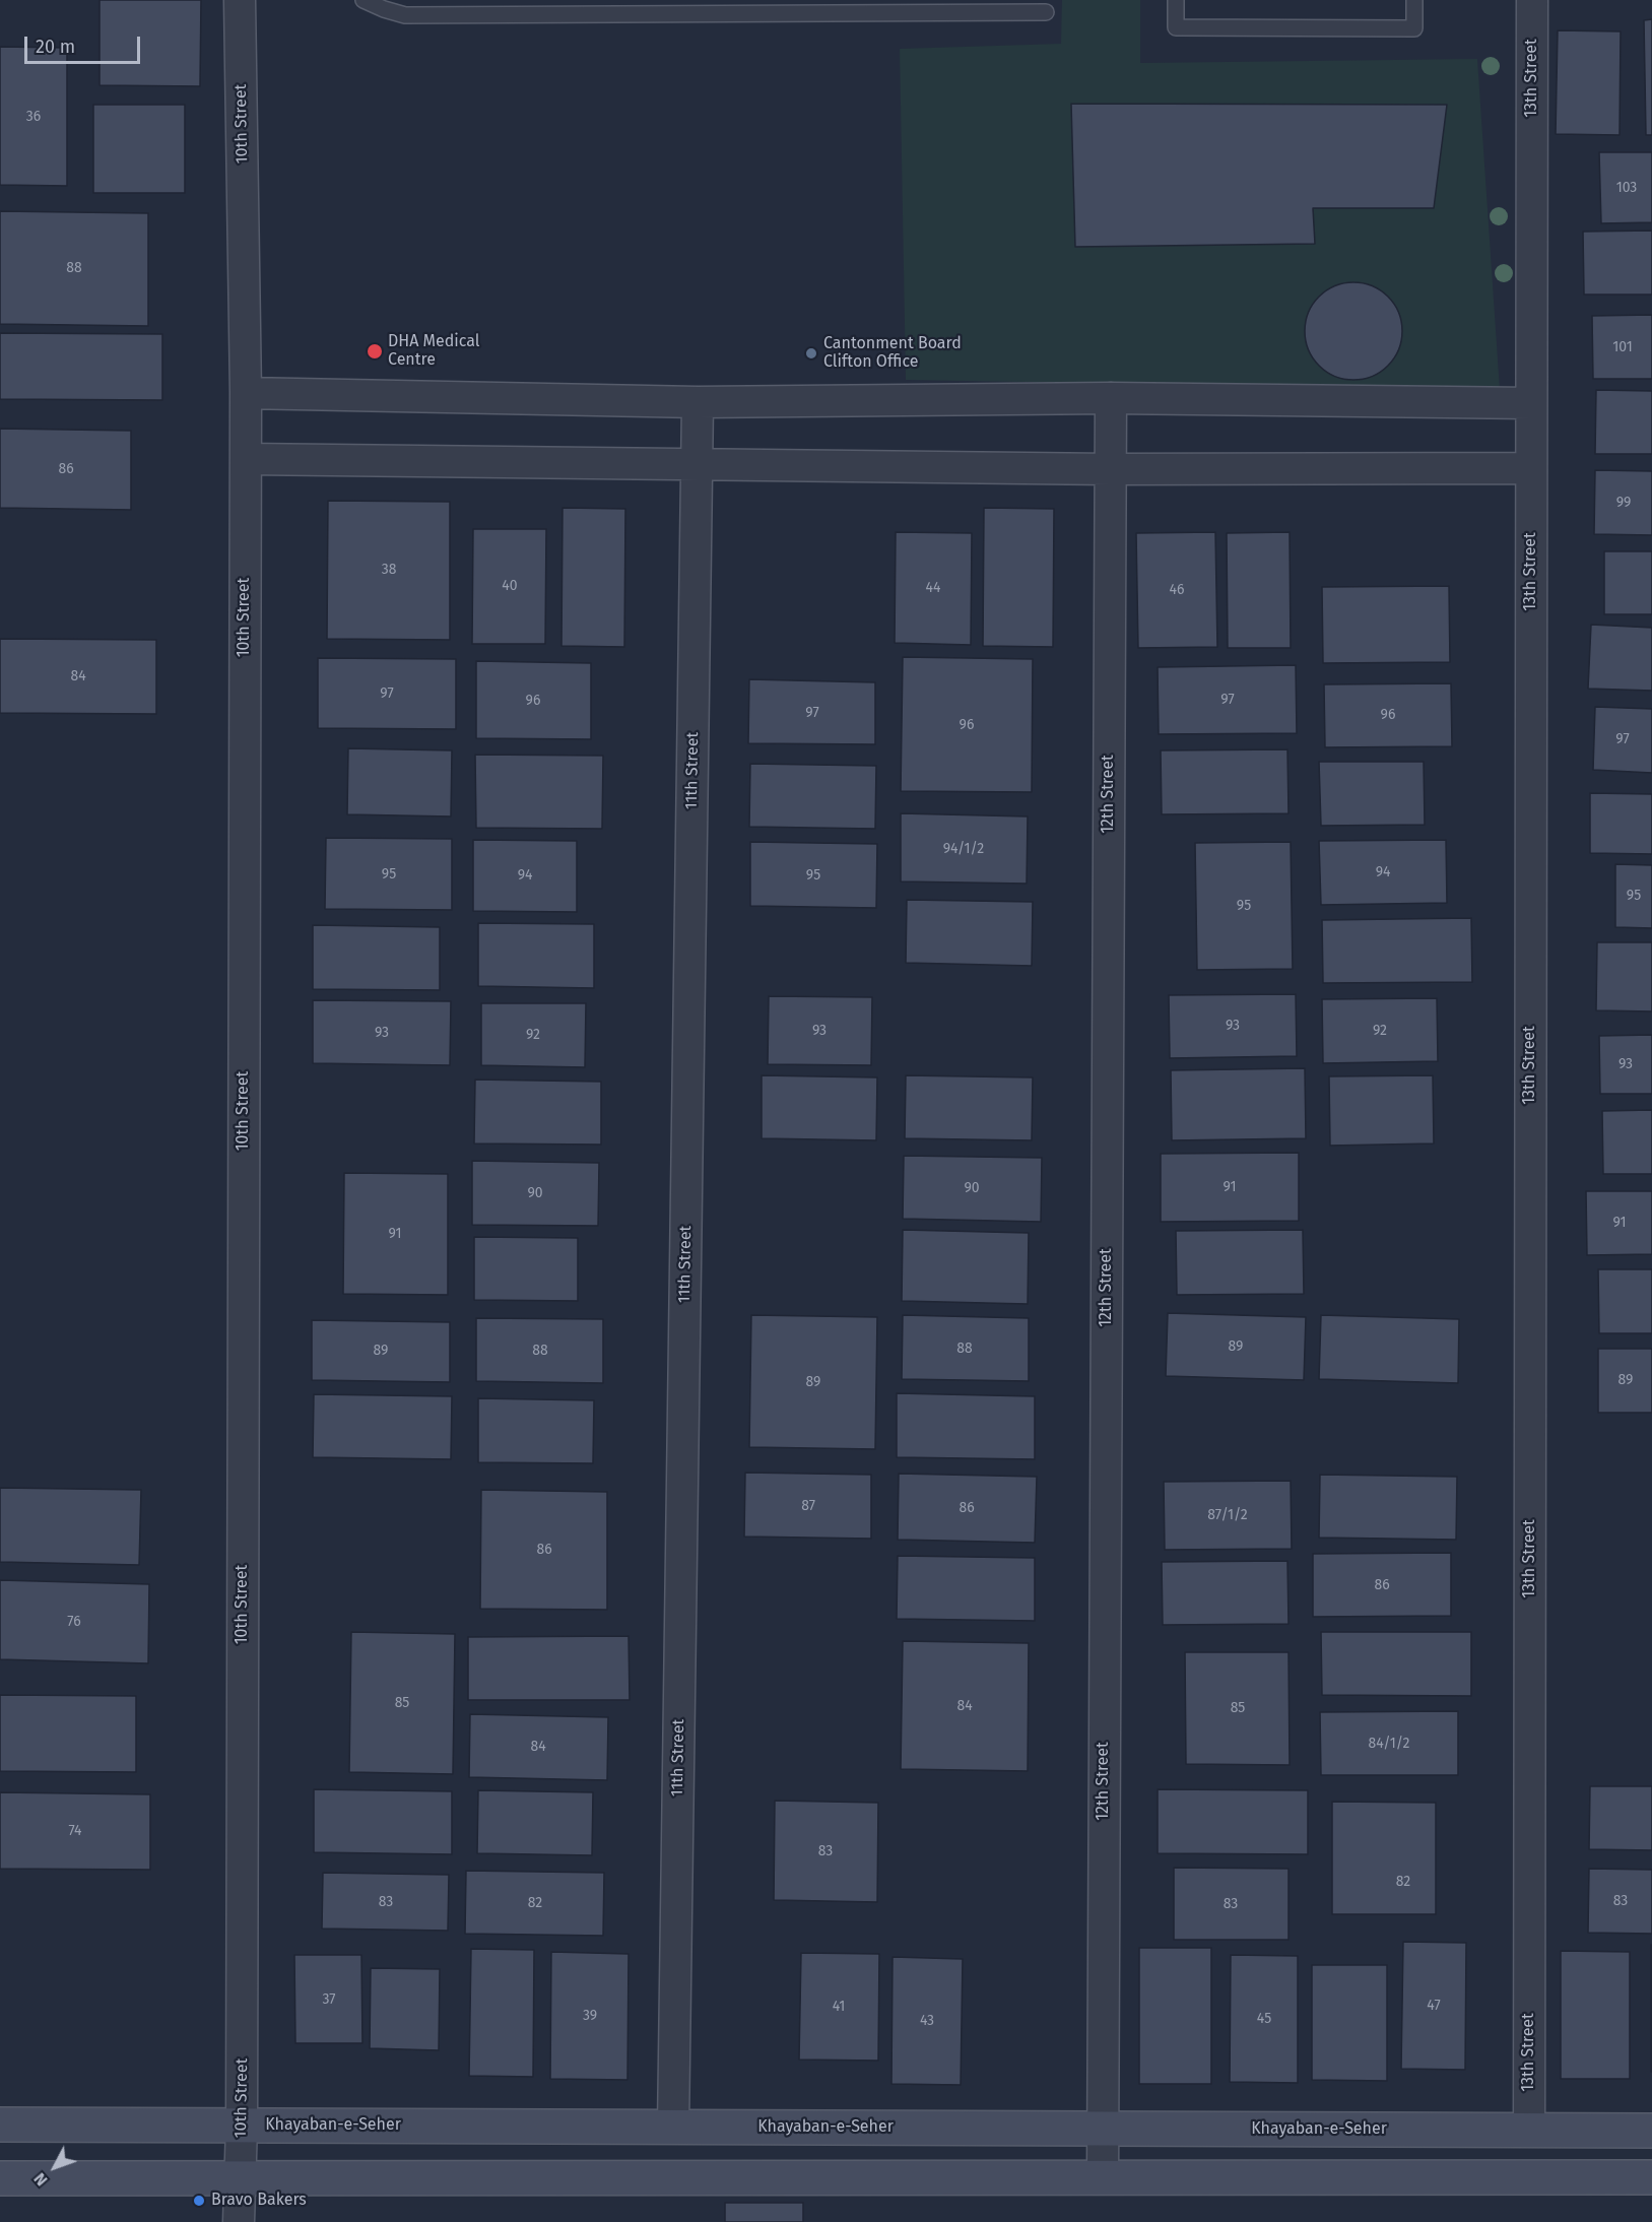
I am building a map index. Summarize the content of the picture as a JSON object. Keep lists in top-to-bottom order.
{
  "streets": {
    "street": [
      "13th Street",
      "10th Street",
      "11th Street",
      "12th Street",
      "Khayaban-e-Seher"
    ]
  },
  "crossings": [
    ["13th Street", "Khayaban-e-Seher"],
    ["10th Street", "Khayaban-e-Seher"],
    ["11th Street", "Khayaban-e-Seher"],
    ["12th Street", "Khayaban-e-Seher"]
  ],
  "places": ["DHA Medical Centre", "Cantonment Board Clifton Office", "Bravo Bakers"],
  "house_numbers": [
    "36",
    "103",
    "88",
    "101",
    "86",
    "99",
    "38",
    "40",
    "44",
    "46",
    "84",
    "97",
    "97",
    "96",
    "97",
    "96",
    "96",
    "97",
    "94/1/2",
    "94",
    "95",
    "94",
    "95",
    "95",
    "95",
    "93",
    "93",
    "92",
    "93",
    "92",
    "93",
    "91",
    "90",
    "90",
    "91",
    "91",
    "89",
    "88",
    "89",
    "88",
    "89",
    "89",
    "87",
    "86",
    "87/1/2",
    "86",
    "86",
    "76",
    "85",
    "84",
    "85",
    "84/1/2",
    "84",
    "74",
    "83",
    "82",
    "83",
    "83",
    "82",
    "83",
    "37",
    "47",
    "41",
    "39",
    "45",
    "43"
  ],
  "scale_bar": "20 m",
  "north": "bottom left"
}
